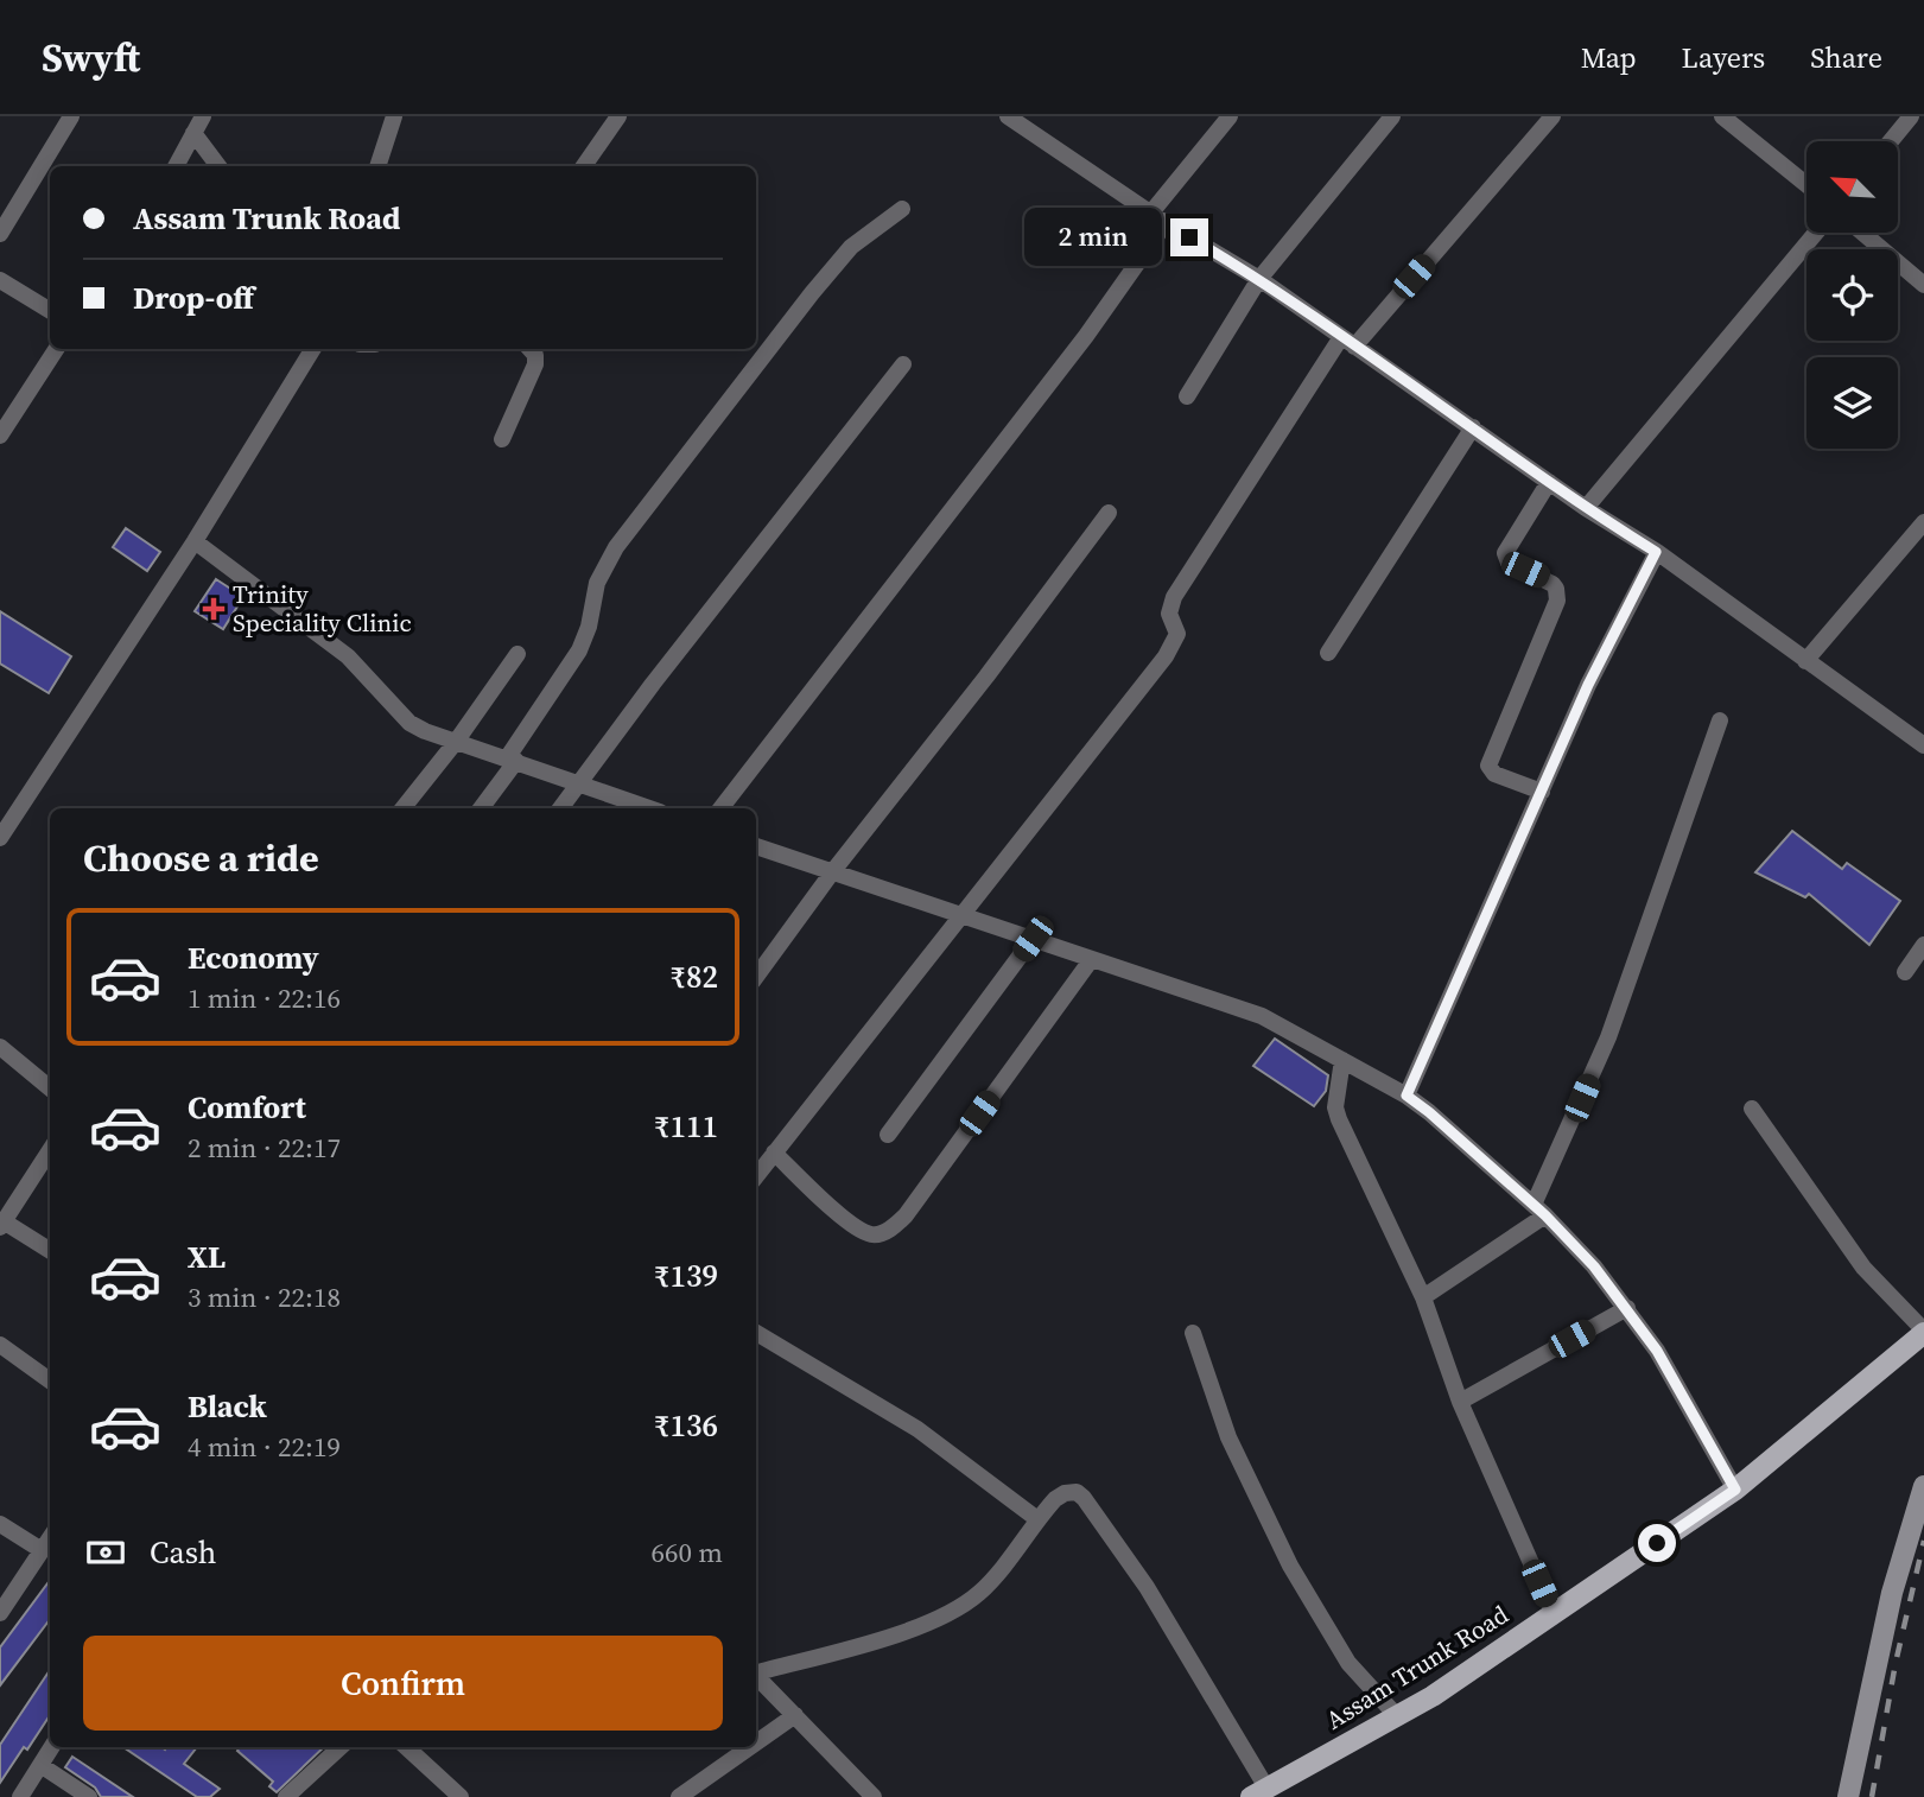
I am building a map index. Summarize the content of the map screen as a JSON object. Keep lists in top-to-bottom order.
{
  "streets": {
    "main road": ["Assam Trunk Road"]
  },
  "places": {
    "health": ["Trinity Speciality Clinic"]
  },
  "north": "top left",
  "page": {
    "header": "Swyft",
    "nav": ["Map", "Layers", "Share"],
    "banner": ["Assam Trunk Road", "Drop-off"],
    "bubble": "2 min",
    "heading": "Choose a ride",
    "list": [
      {
        "name": "Economy",
        "note": "1 min · 22:16",
        "value": "₹82"
      },
      {
        "name": "Comfort",
        "note": "2 min · 22:17",
        "value": "₹111"
      },
      {
        "name": "XL",
        "note": "3 min · 22:18",
        "value": "₹139"
      },
      {
        "name": "Black",
        "note": "4 min · 22:19",
        "value": "₹136"
      }
    ],
    "pay": ["Cash", "660 m"],
    "buttons": "Confirm"
  }
}
